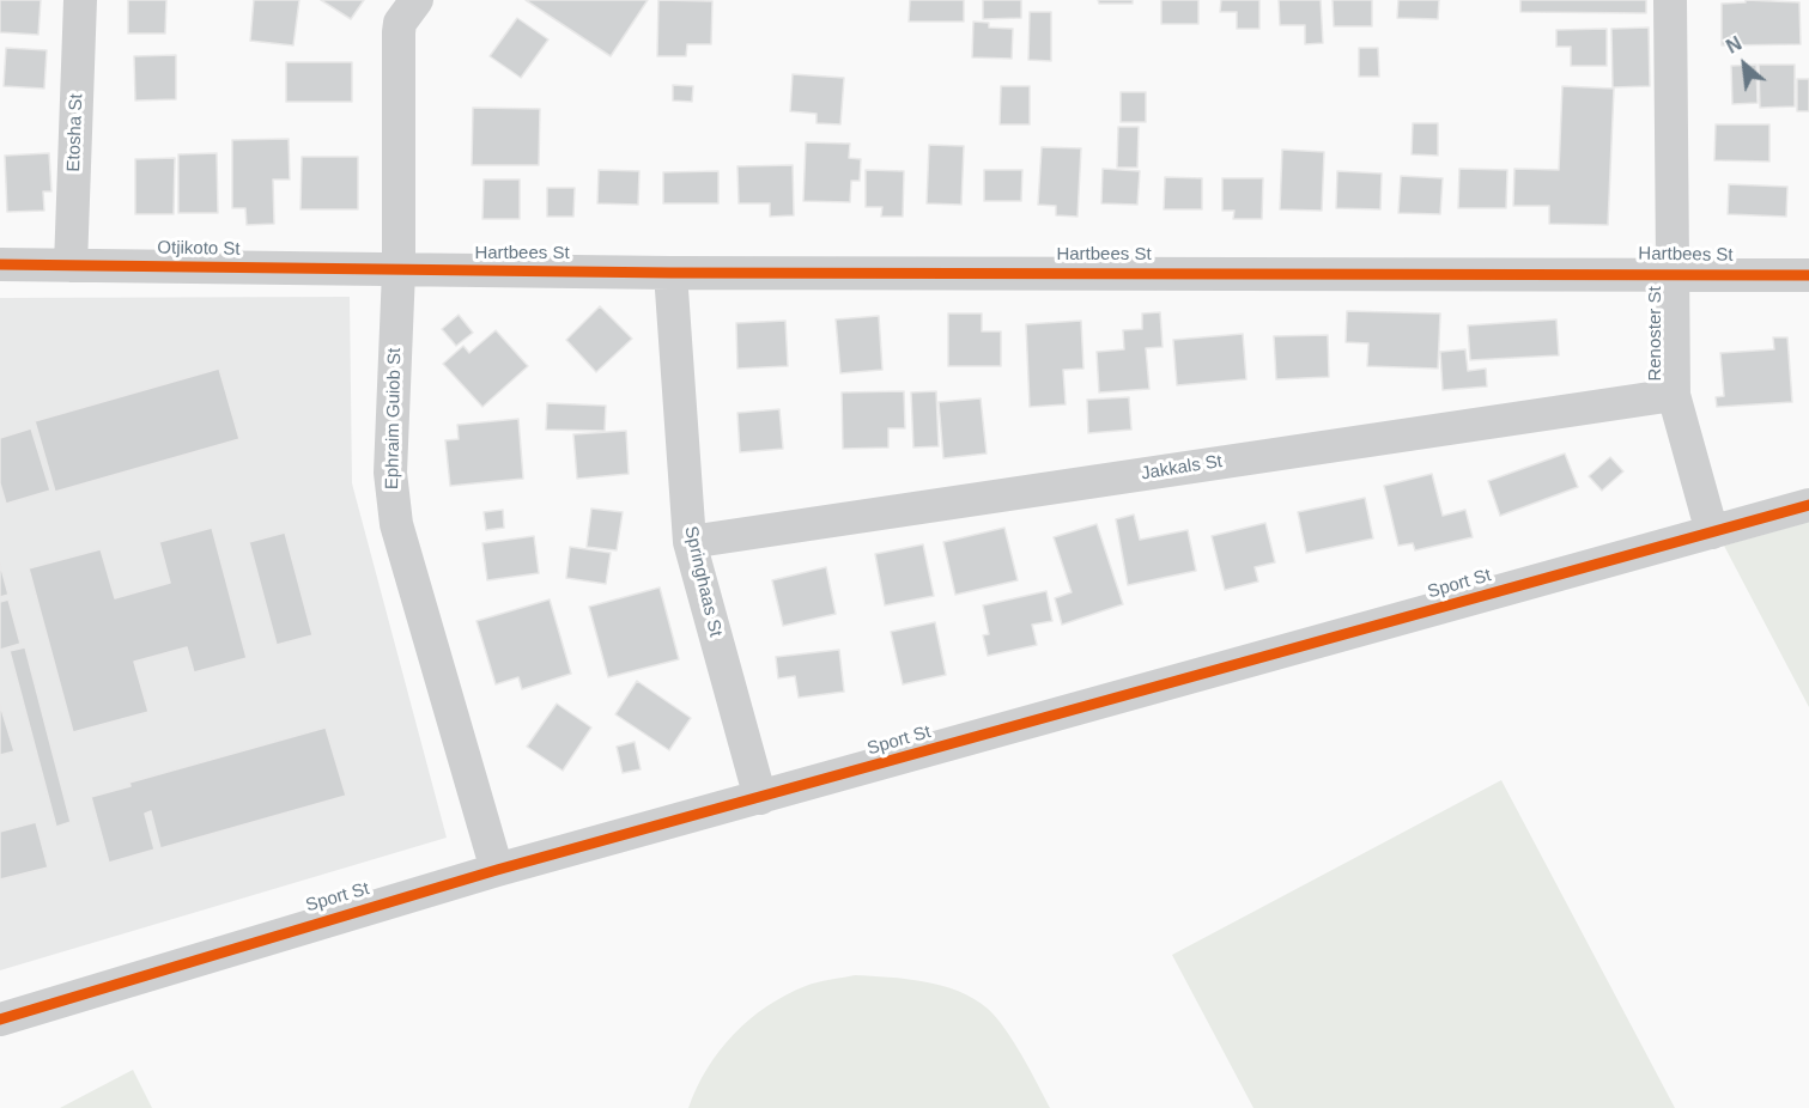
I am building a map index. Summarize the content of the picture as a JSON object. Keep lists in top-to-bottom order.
{
  "streets": {
    "street": [
      "Etosha St",
      "Otjikoto St",
      "Hartbees St",
      "Renoster St",
      "Ephraim Guiob St",
      "Jakkals St",
      "Springhaas St",
      "Sport St"
    ]
  },
  "crossings": [
    ["Etosha St", "Otjikoto St"],
    ["Otjikoto St", "Hartbees St"],
    ["Otjikoto St", "Ephraim Guiob St"],
    ["Hartbees St", "Renoster St"],
    ["Hartbees St", "Ephraim Guiob St"],
    ["Hartbees St", "Springhaas St"],
    ["Renoster St", "Jakkals St"],
    ["Renoster St", "Sport St"],
    ["Ephraim Guiob St", "Sport St"],
    ["Jakkals St", "Springhaas St"],
    ["Springhaas St", "Sport St"]
  ],
  "north": "top left"
}
